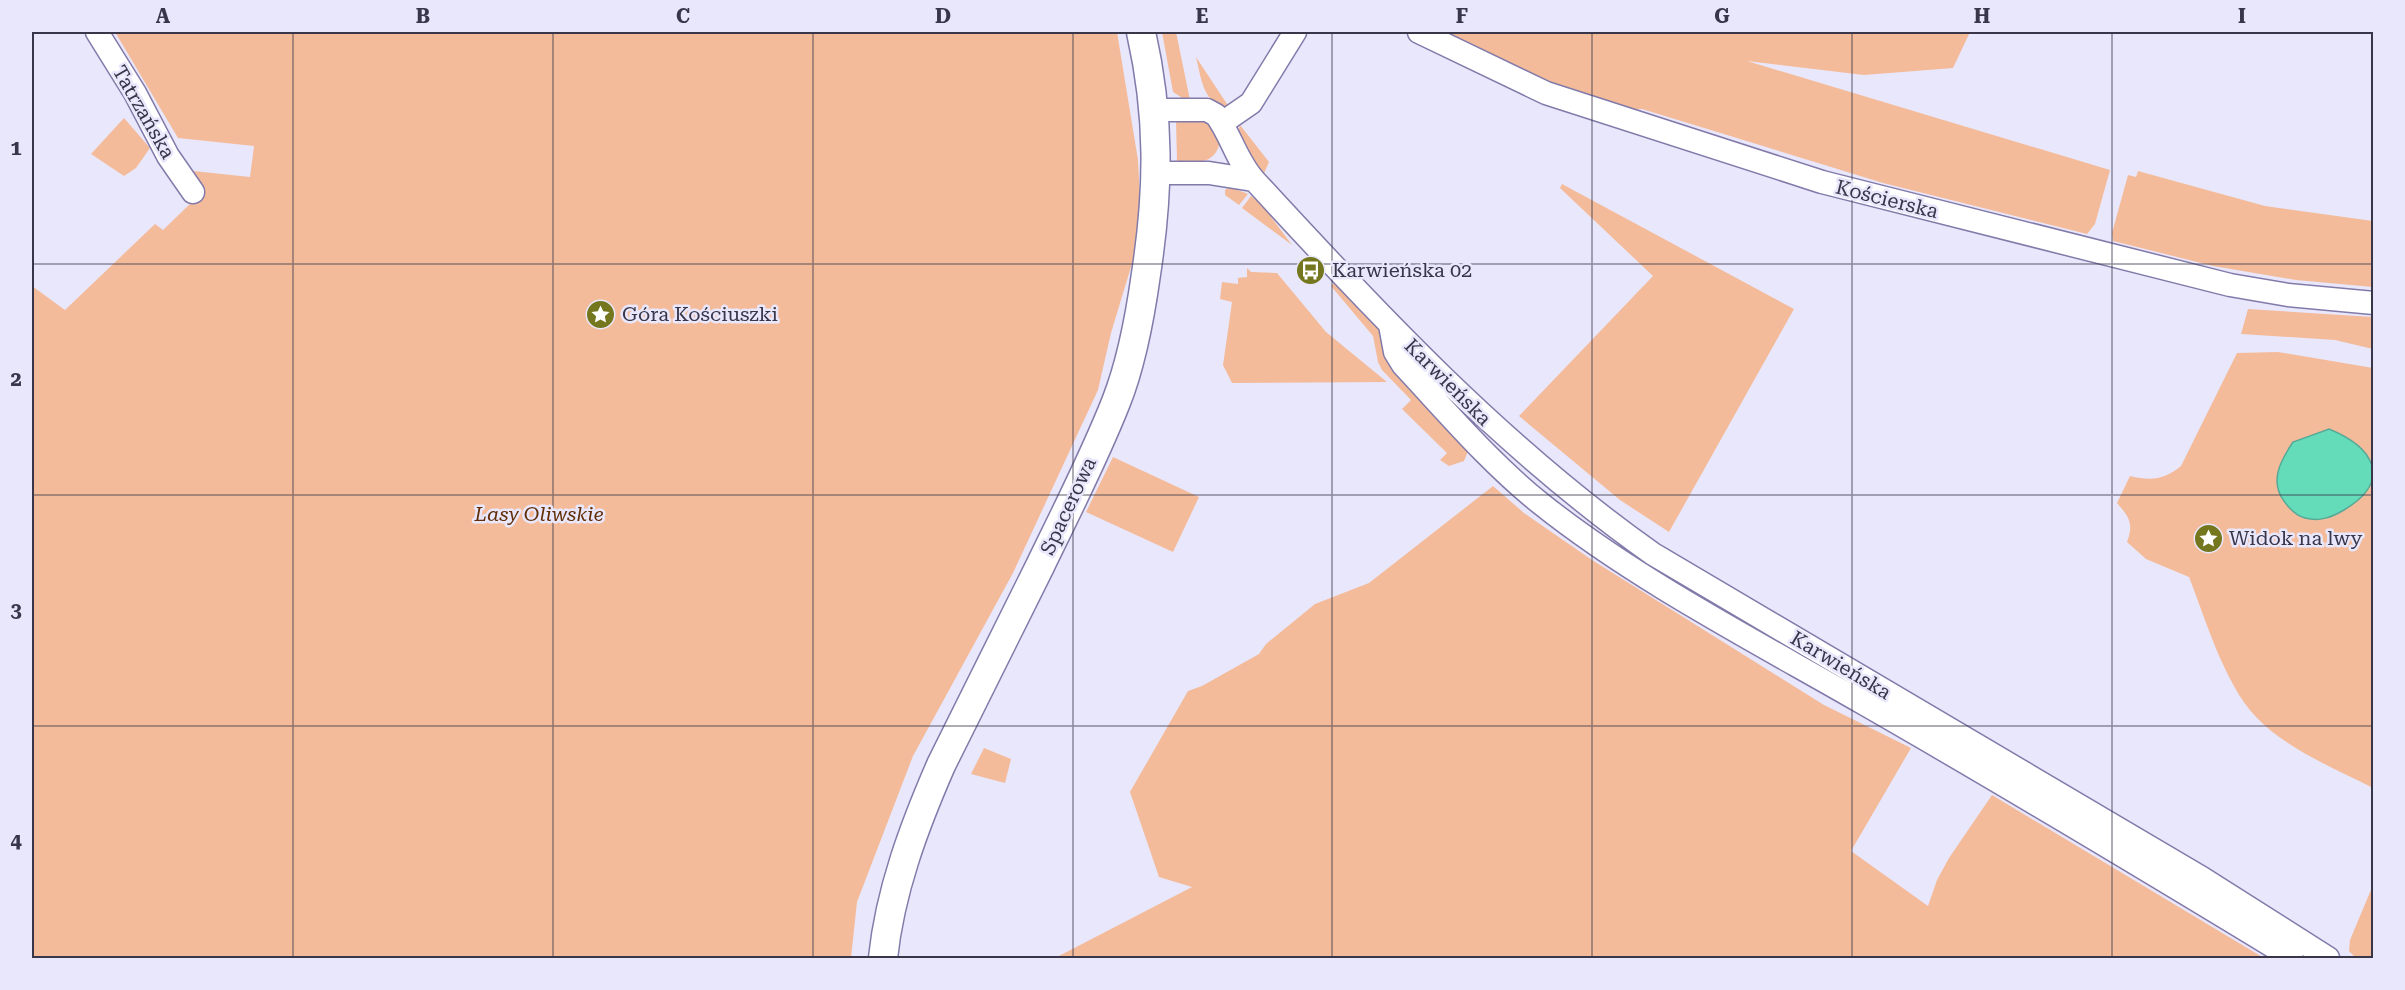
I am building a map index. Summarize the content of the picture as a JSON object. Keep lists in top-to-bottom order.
{
  "streets": {
    "main road": ["Spacerowa"],
    "street": ["Tatrzańska", "Kościerska", "Karwieńska"]
  },
  "parks": ["Lasy Oliwskie"],
  "places": {
    "bus stop": ["Karwieńska 02"],
    "place": ["Góra Kościuszki", "Widok na lwy"]
  },
  "grid": {
    "columns": [
      "A",
      "B",
      "C",
      "D",
      "E",
      "F",
      "G",
      "H",
      "I"
    ],
    "rows": [
      "1",
      "2",
      "3",
      "4"
    ]
  }
}
